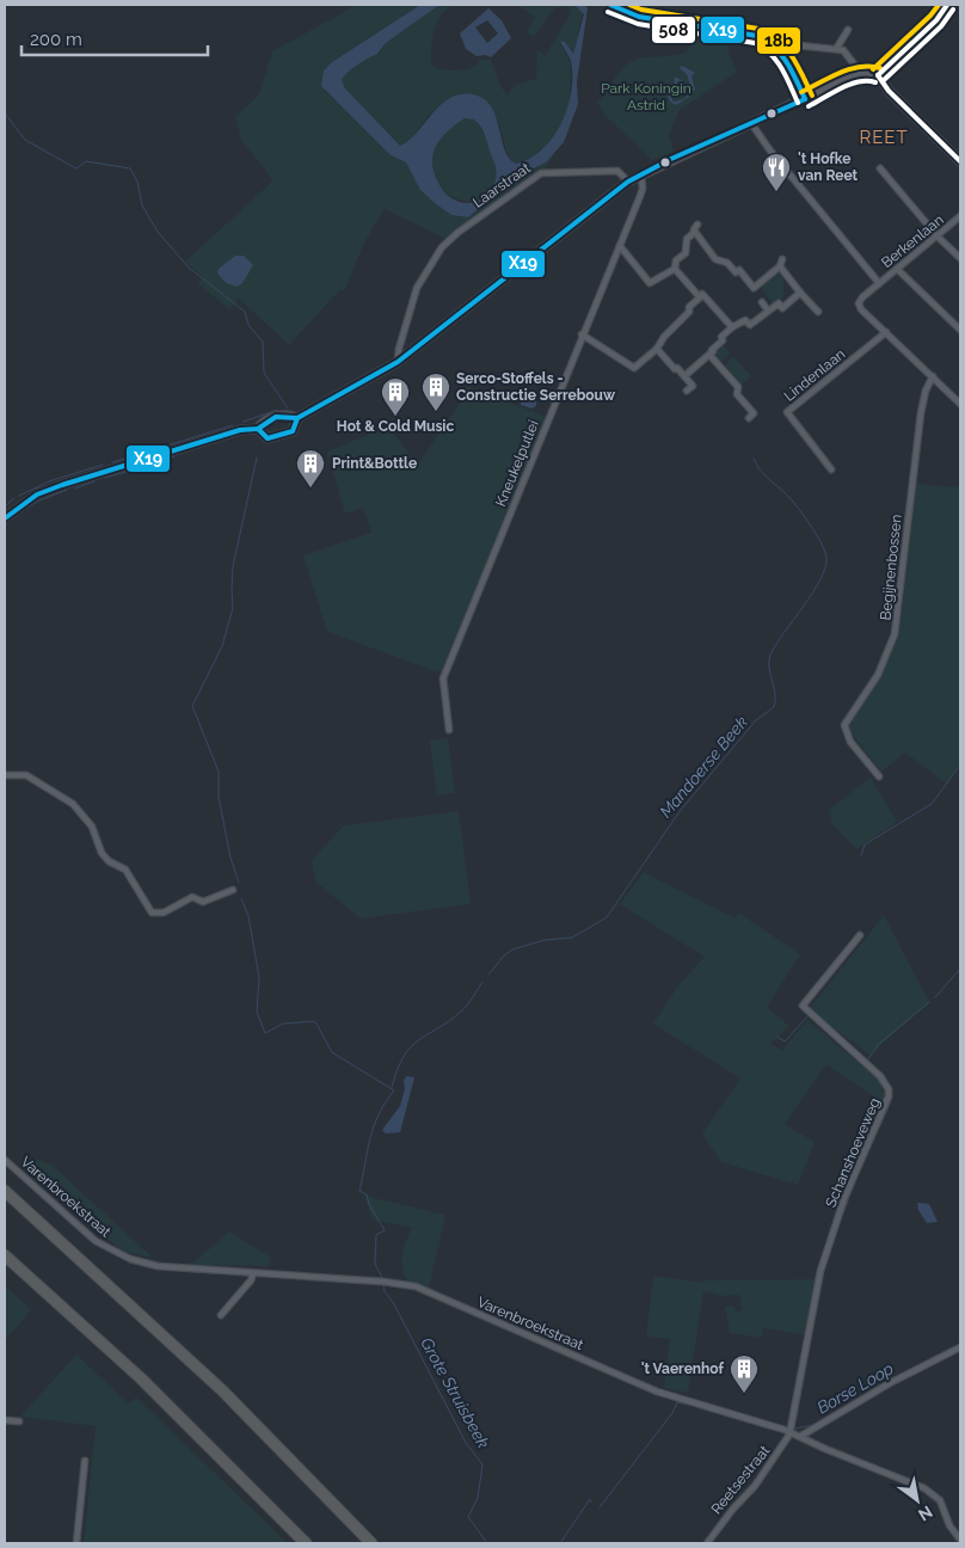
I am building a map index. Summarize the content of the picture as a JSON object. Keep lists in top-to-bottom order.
{
  "streets": {
    "street": [
      "Laarstraat",
      "Berkenlaan",
      "Lindenlaan",
      "Kneukelputlei",
      "Begijnenbossen",
      "Schanshoeveweg",
      "Varenbroekstraat",
      "Reetsestraat"
    ]
  },
  "crossings": [
    ["Schanshoeveweg", "Varenbroekstraat"],
    ["Schanshoeveweg", "Reetsestraat"],
    ["Varenbroekstraat", "Reetsestraat"]
  ],
  "districts": ["REET"],
  "water": ["Mandoerse Beek", "Borse Loop", "Grote Struisbeek"],
  "parks": ["Park Koningin Astrid"],
  "places": {
    "restaurant": ["'t Hofke van Reet"],
    "building": [
      "Serco-Stoffels - Constructie Serrebouw",
      "Hot & Cold Music",
      "Print&Bottle",
      "'t Vaerenhof"
    ]
  },
  "lines": ["transit line X19", "transit line 18b", "transit line 508"],
  "scale_bar": "200 m",
  "north": "bottom right"
}
